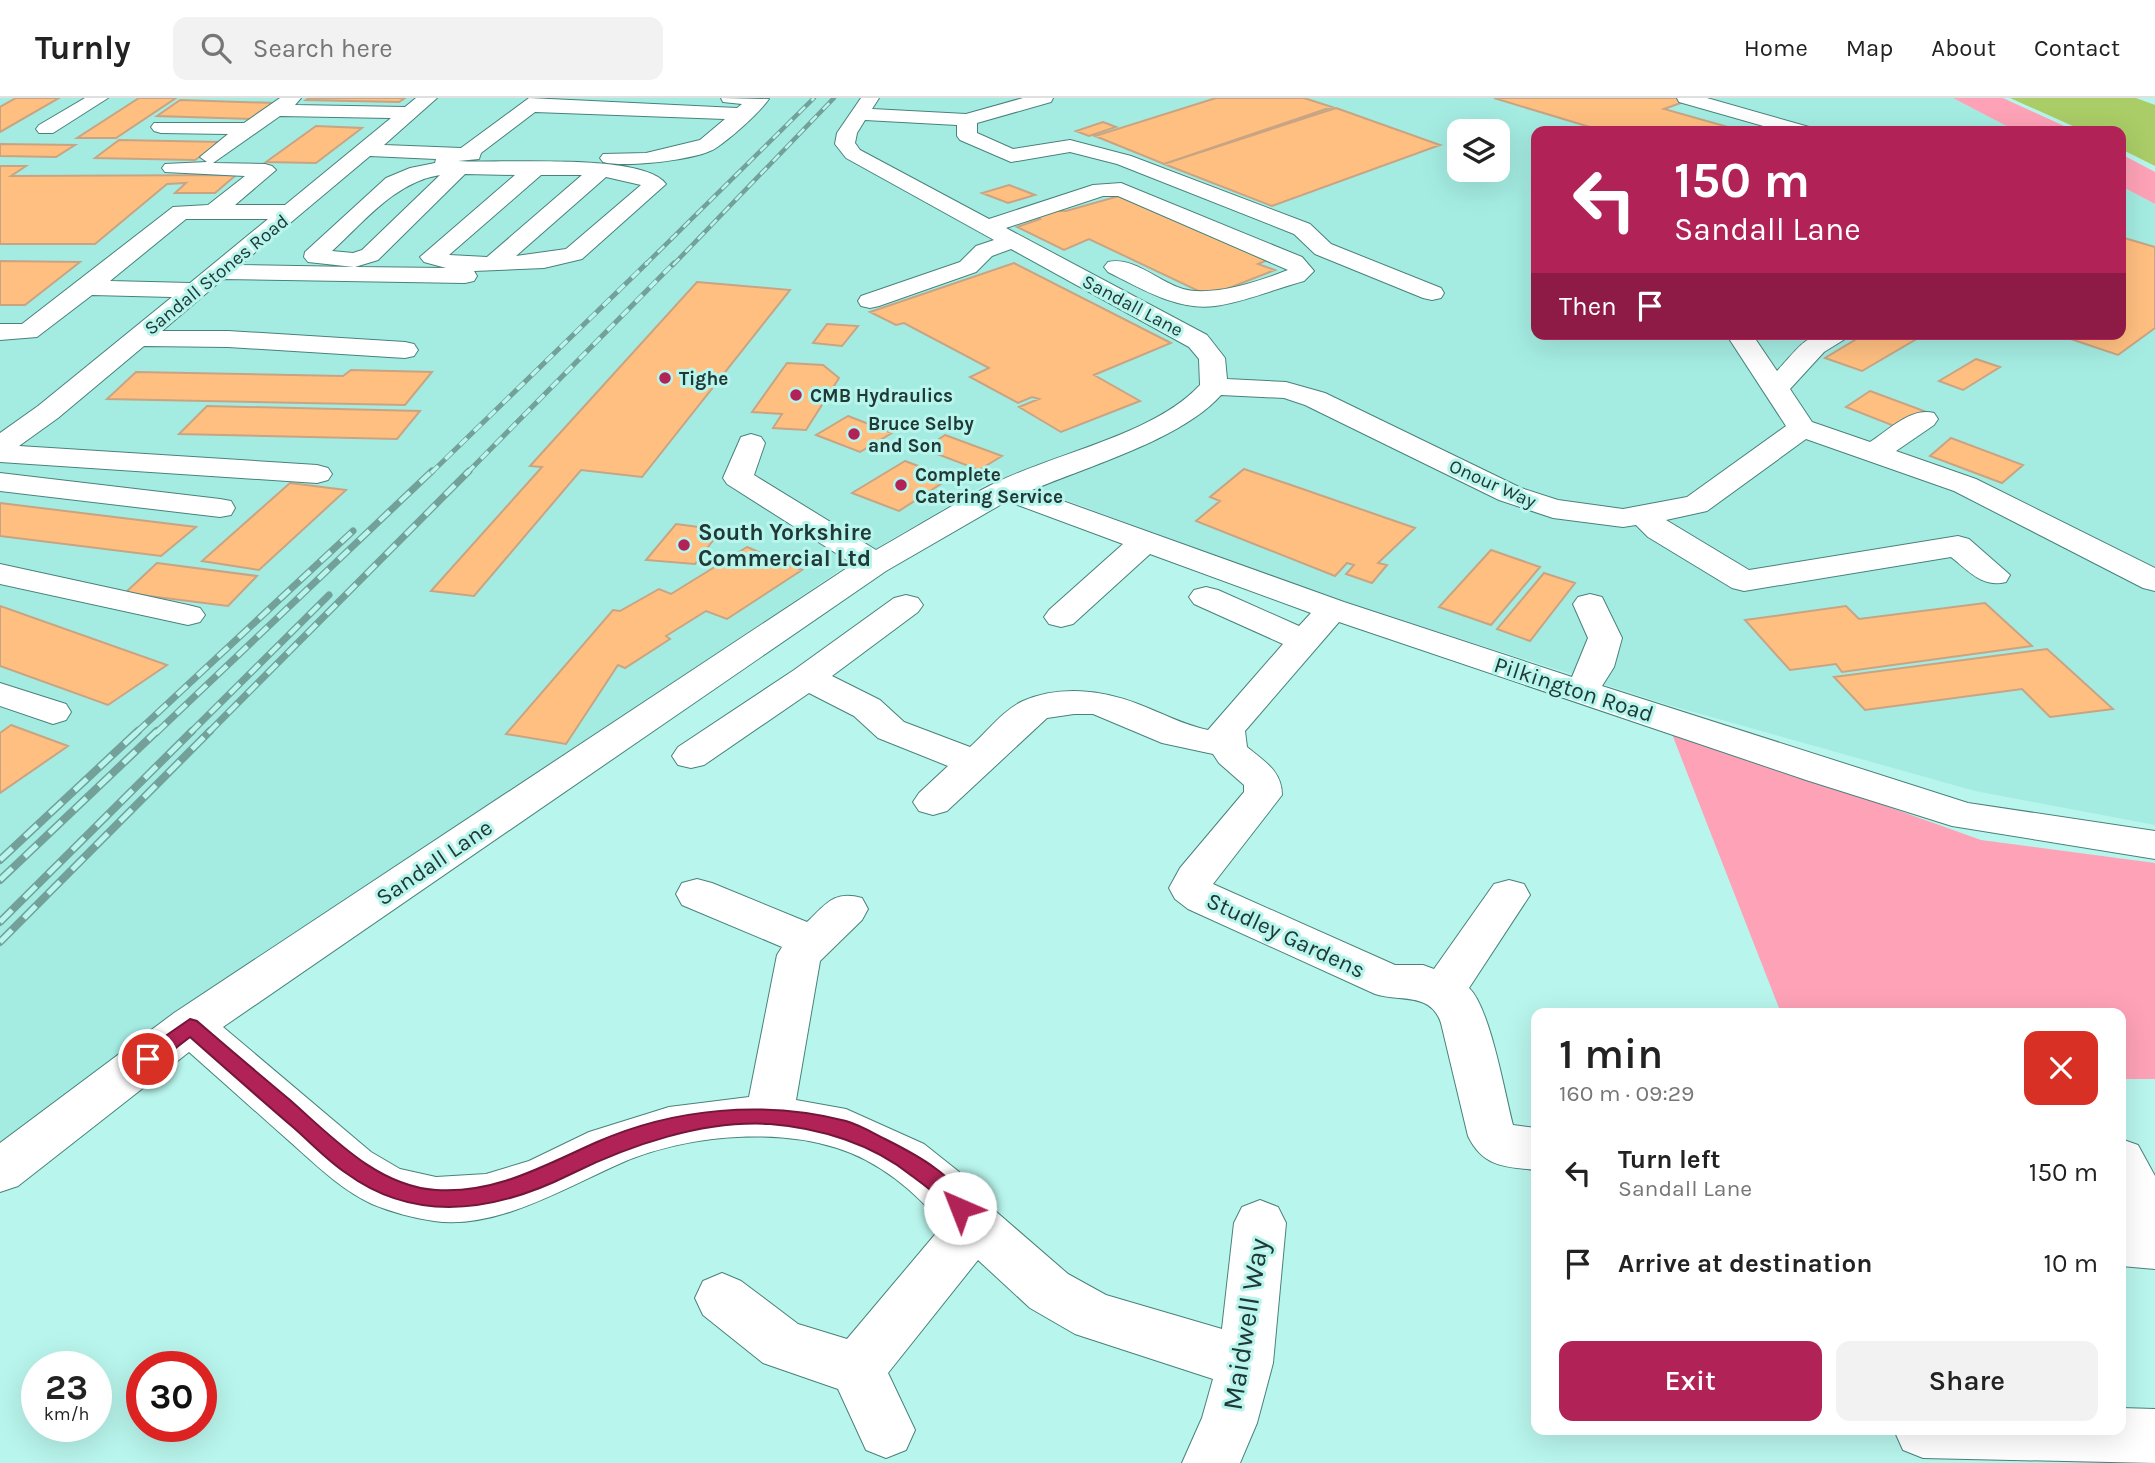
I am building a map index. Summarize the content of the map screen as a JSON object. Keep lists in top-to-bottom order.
{
  "streets": {
    "street": [
      "Sandall Stones Road",
      "Sandall Lane",
      "Onour Way",
      "Pilkington Road",
      "Studley Gardens",
      "Maidwell Way"
    ]
  },
  "crossings": [
    ["Sandall Lane", "Onour Way"],
    ["Sandall Lane", "Pilkington Road"]
  ],
  "places": [
    "Tighe",
    "CMB Hydraulics",
    "Bruce Selby and Son",
    "Complete Catering Service",
    "South Yorkshire Commercial Ltd"
  ],
  "page": {
    "header": "Turnly",
    "search": "Search here",
    "nav": [
      "Home",
      "Map",
      "About",
      "Contact"
    ],
    "turn": ["150 m", "Sandall Lane"],
    "then": "Then",
    "heading": ["1 min", "160 m · 09:29"],
    "list": [
      {
        "name": "Turn left",
        "note": "Sandall Lane",
        "value": "150 m"
      },
      {
        "name": "Arrive at destination",
        "value": "10 m"
      }
    ],
    "buttons": ["Exit", "Share"],
    "speed": "23 km/h",
    "limit": "30"
  }
}
